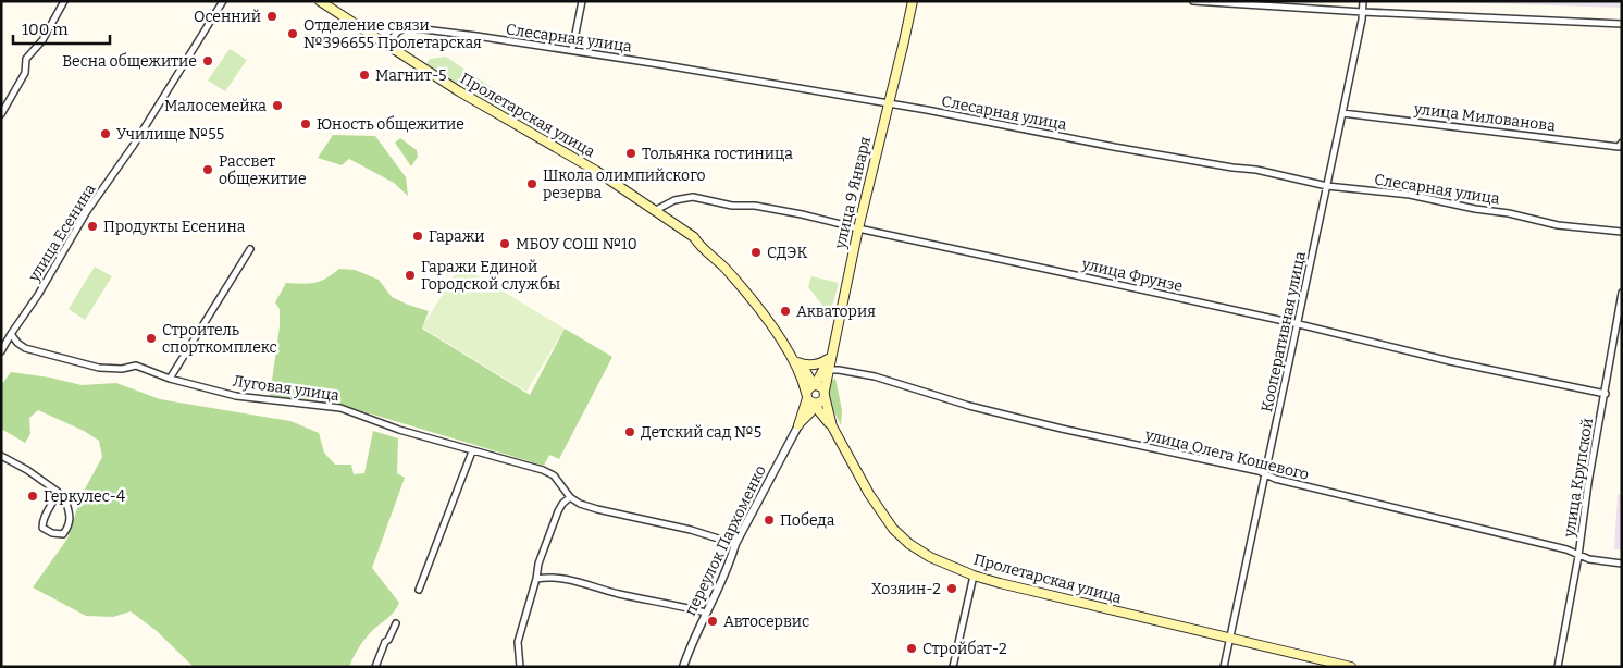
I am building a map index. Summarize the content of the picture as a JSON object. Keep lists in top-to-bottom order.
{
  "streets": {
    "main road": ["Пролетарская улица", "улица 9 Января", "переулок Пархоменко"],
    "street": [
      "Слесарная улица",
      "улица Милованова",
      "улица Есенина",
      "улица Фрунзе",
      "Кооперативная улица",
      "Луговая улица",
      "улица Олега Кошевого",
      "улица Крупской"
    ]
  },
  "crossings": [
    ["Слесарная улица", "Пролетарская улица"],
    ["Слесарная улица", "улица 9 Января"],
    ["Слесарная улица", "Кооперативная улица"],
    ["Пролетарская улица", "улица 9 Января"],
    ["Пролетарская улица", "улица Фрунзе"],
    ["Пролетарская улица", "Кооперативная улица"],
    ["Пролетарская улица", "переулок Пархоменко"],
    ["улица Милованова", "Кооперативная улица"],
    ["улица 9 Января", "улица Фрунзе"],
    ["улица 9 Января", "улица Олега Кошевого"],
    ["улица 9 Января", "переулок Пархоменко"],
    ["улица Есенина", "Луговая улица"],
    ["улица Фрунзе", "Кооперативная улица"],
    ["улица Фрунзе", "улица Крупской"],
    ["Кооперативная улица", "улица Олега Кошевого"],
    ["улица Олега Кошевого", "улица Крупской"]
  ],
  "places": [
    "Осенний",
    "Отделение связи №396655 Пролетарская",
    "Весна общежитие",
    "Магнит-5",
    "Малосемейка",
    "Юность общежитие",
    "Училище №55",
    "Тольянка гостиница",
    "Рассвет общежитие",
    "Школа олимпийского резерва",
    "Продукты Есенина",
    "Гаражи",
    "МБОУ СОШ №10",
    "СДЭК",
    "Гаражи Единой Городской службы",
    "Акватория",
    "Строитель спорткомплекс",
    "Детский сад №5",
    "Геркулес-4",
    "Победа",
    "Хозяин-2",
    "Автосервис",
    "Стройбат-2"
  ],
  "scale_bar": "100 m"
}
